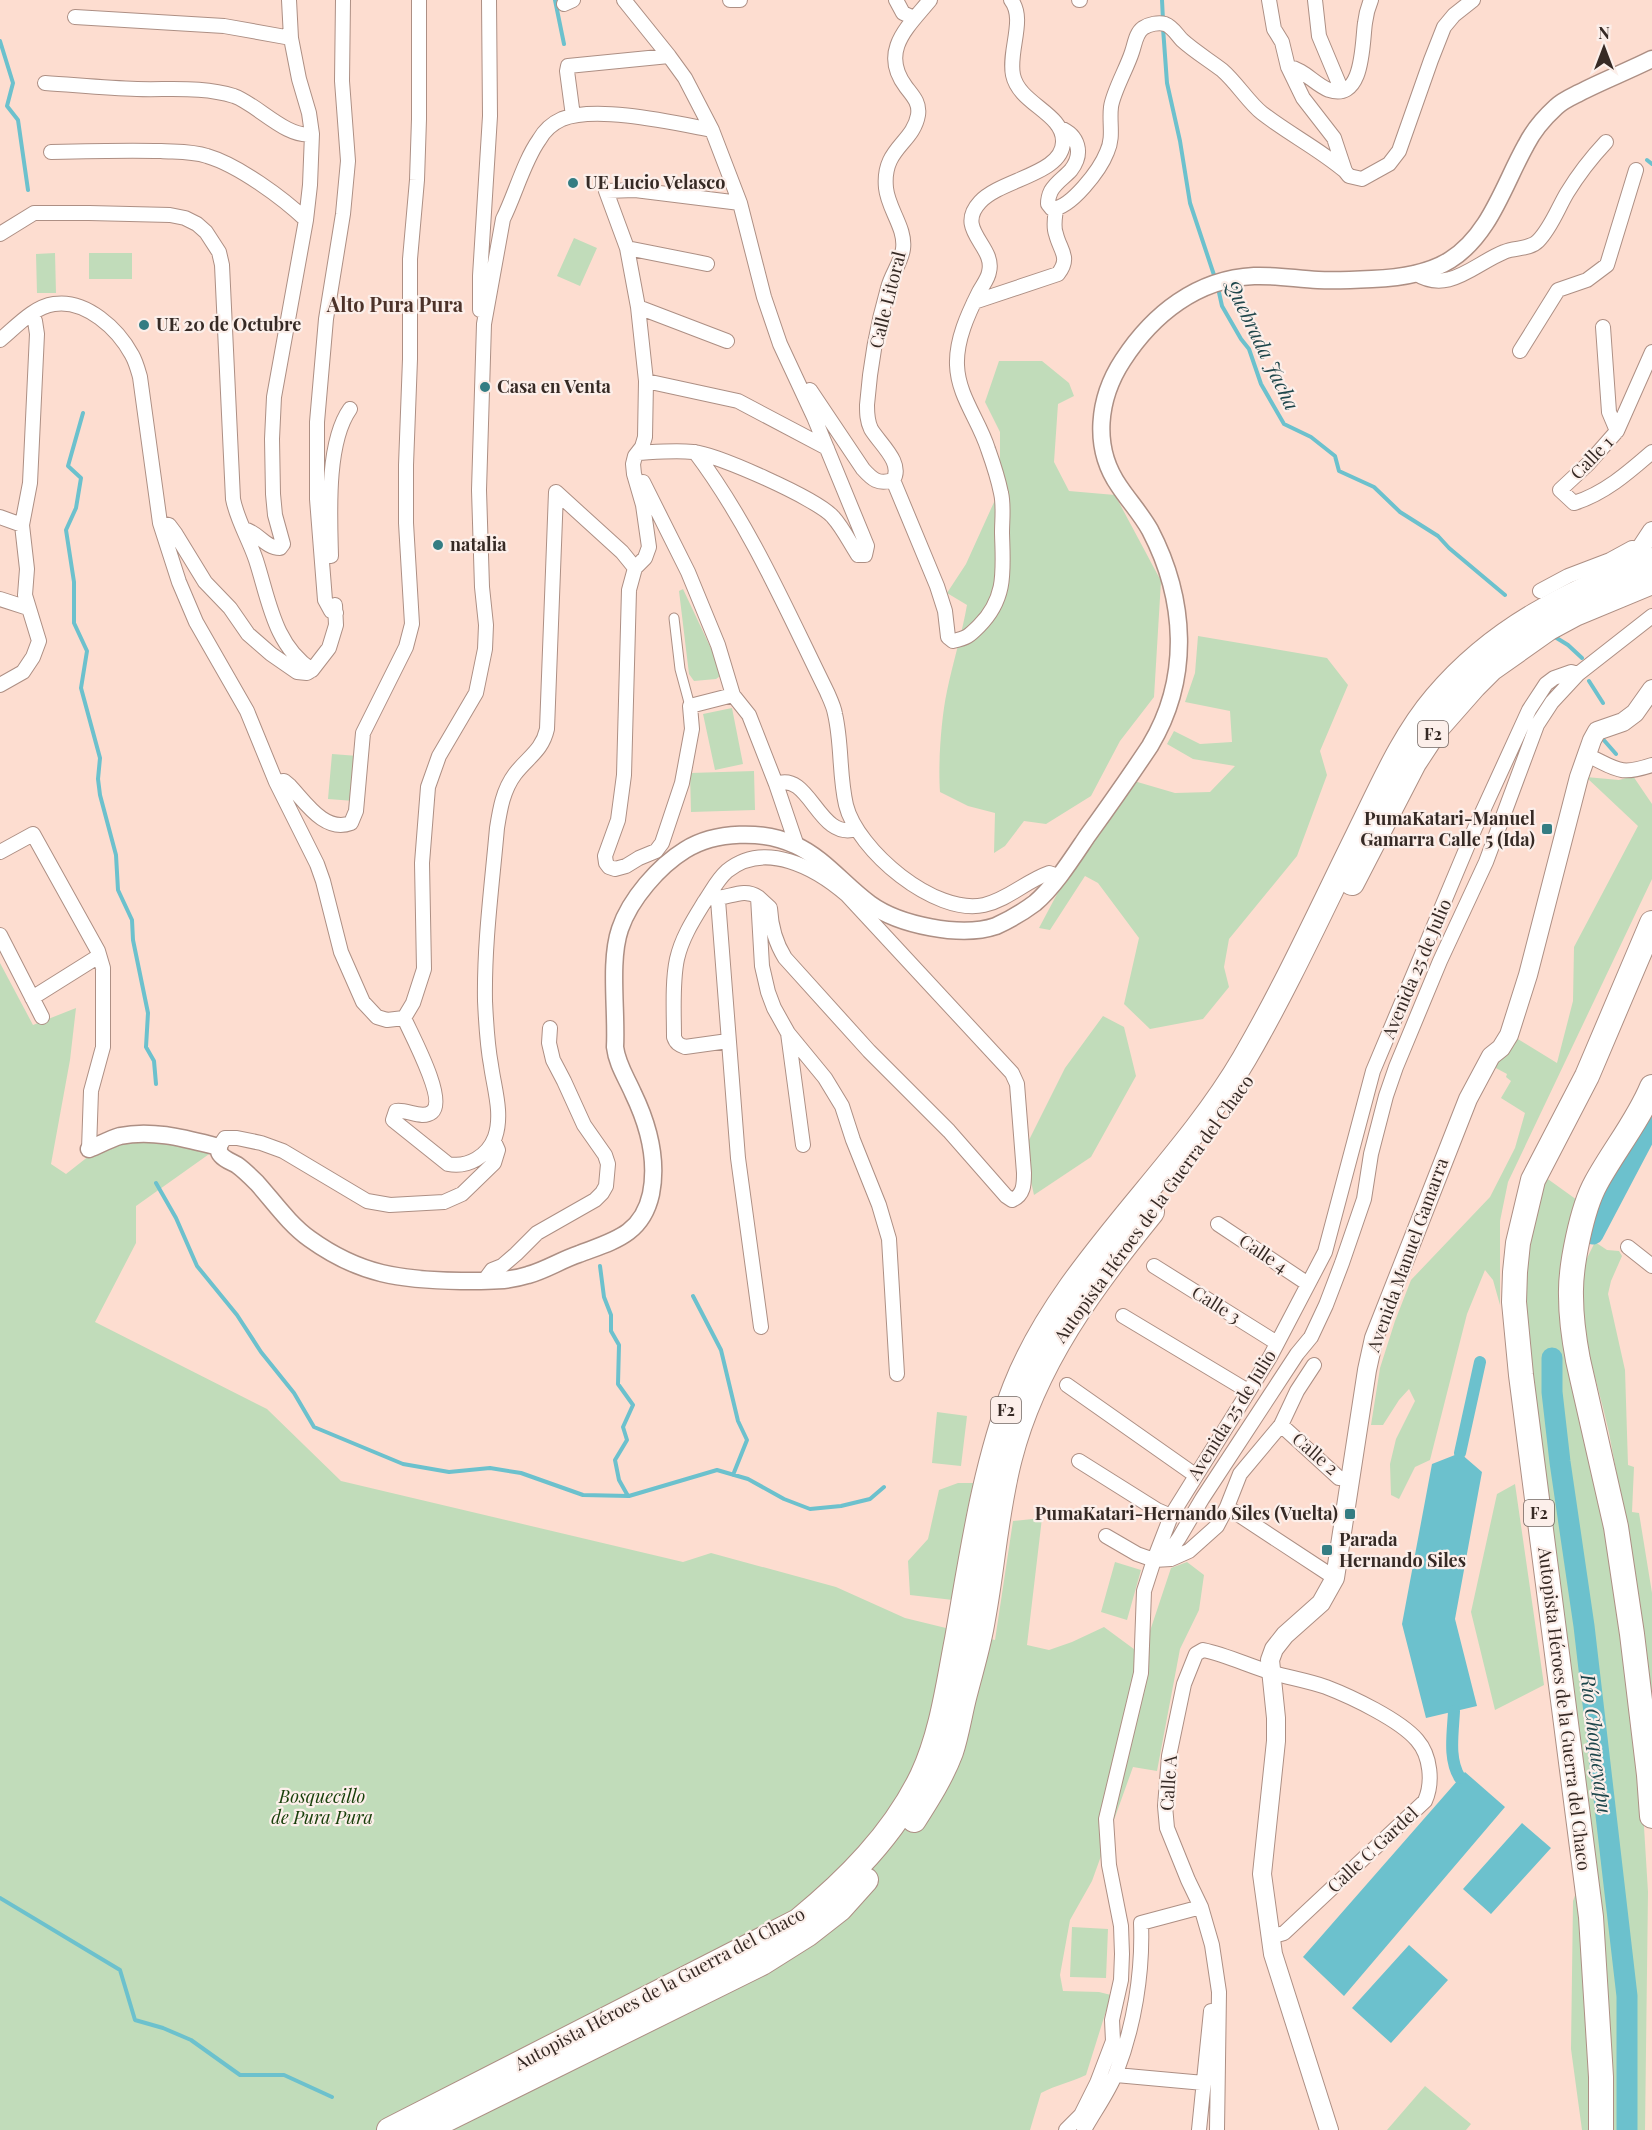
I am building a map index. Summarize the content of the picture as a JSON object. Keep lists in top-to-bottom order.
{
  "streets": {
    "highway": ["F2", "Autopista Héroes de la Guerra del Chaco"],
    "main road": ["Avenida Manuel Gamarra"],
    "street": [
      "Calle Litoral",
      "Calle 1",
      "Avenida 25 de Julio",
      "Calle 4",
      "Calle 3",
      "Calle 2",
      "Calle A",
      "Calle C Gardel"
    ]
  },
  "crossings": [
    ["Avenida 25 de Julio", "Calle 4"],
    ["Avenida 25 de Julio", "Calle 3"],
    ["Avenida Manuel Gamarra", "Calle 2"],
    ["Avenida Manuel Gamarra", "Calle A"],
    ["Avenida Manuel Gamarra", "Calle C Gardel"],
    ["Calle A", "Calle C Gardel"]
  ],
  "districts": ["Alto Pura Pura"],
  "water": ["Quebrada Jacha", "Río Choqueyapu"],
  "parks": ["Bosquecillo de Pura Pura"],
  "places": {
    "other": [
      "UE Lucio Velasco",
      "UE 20 de Octubre",
      "Casa en Venta",
      "natalia"
    ],
    "transit": ["PumaKatari-Manuel Gamarra Calle 5 (Ida)", "PumaKatari-Hernando Siles (Vuelta)", "Parada Hernando Siles"]
  },
  "north": "top"
}
